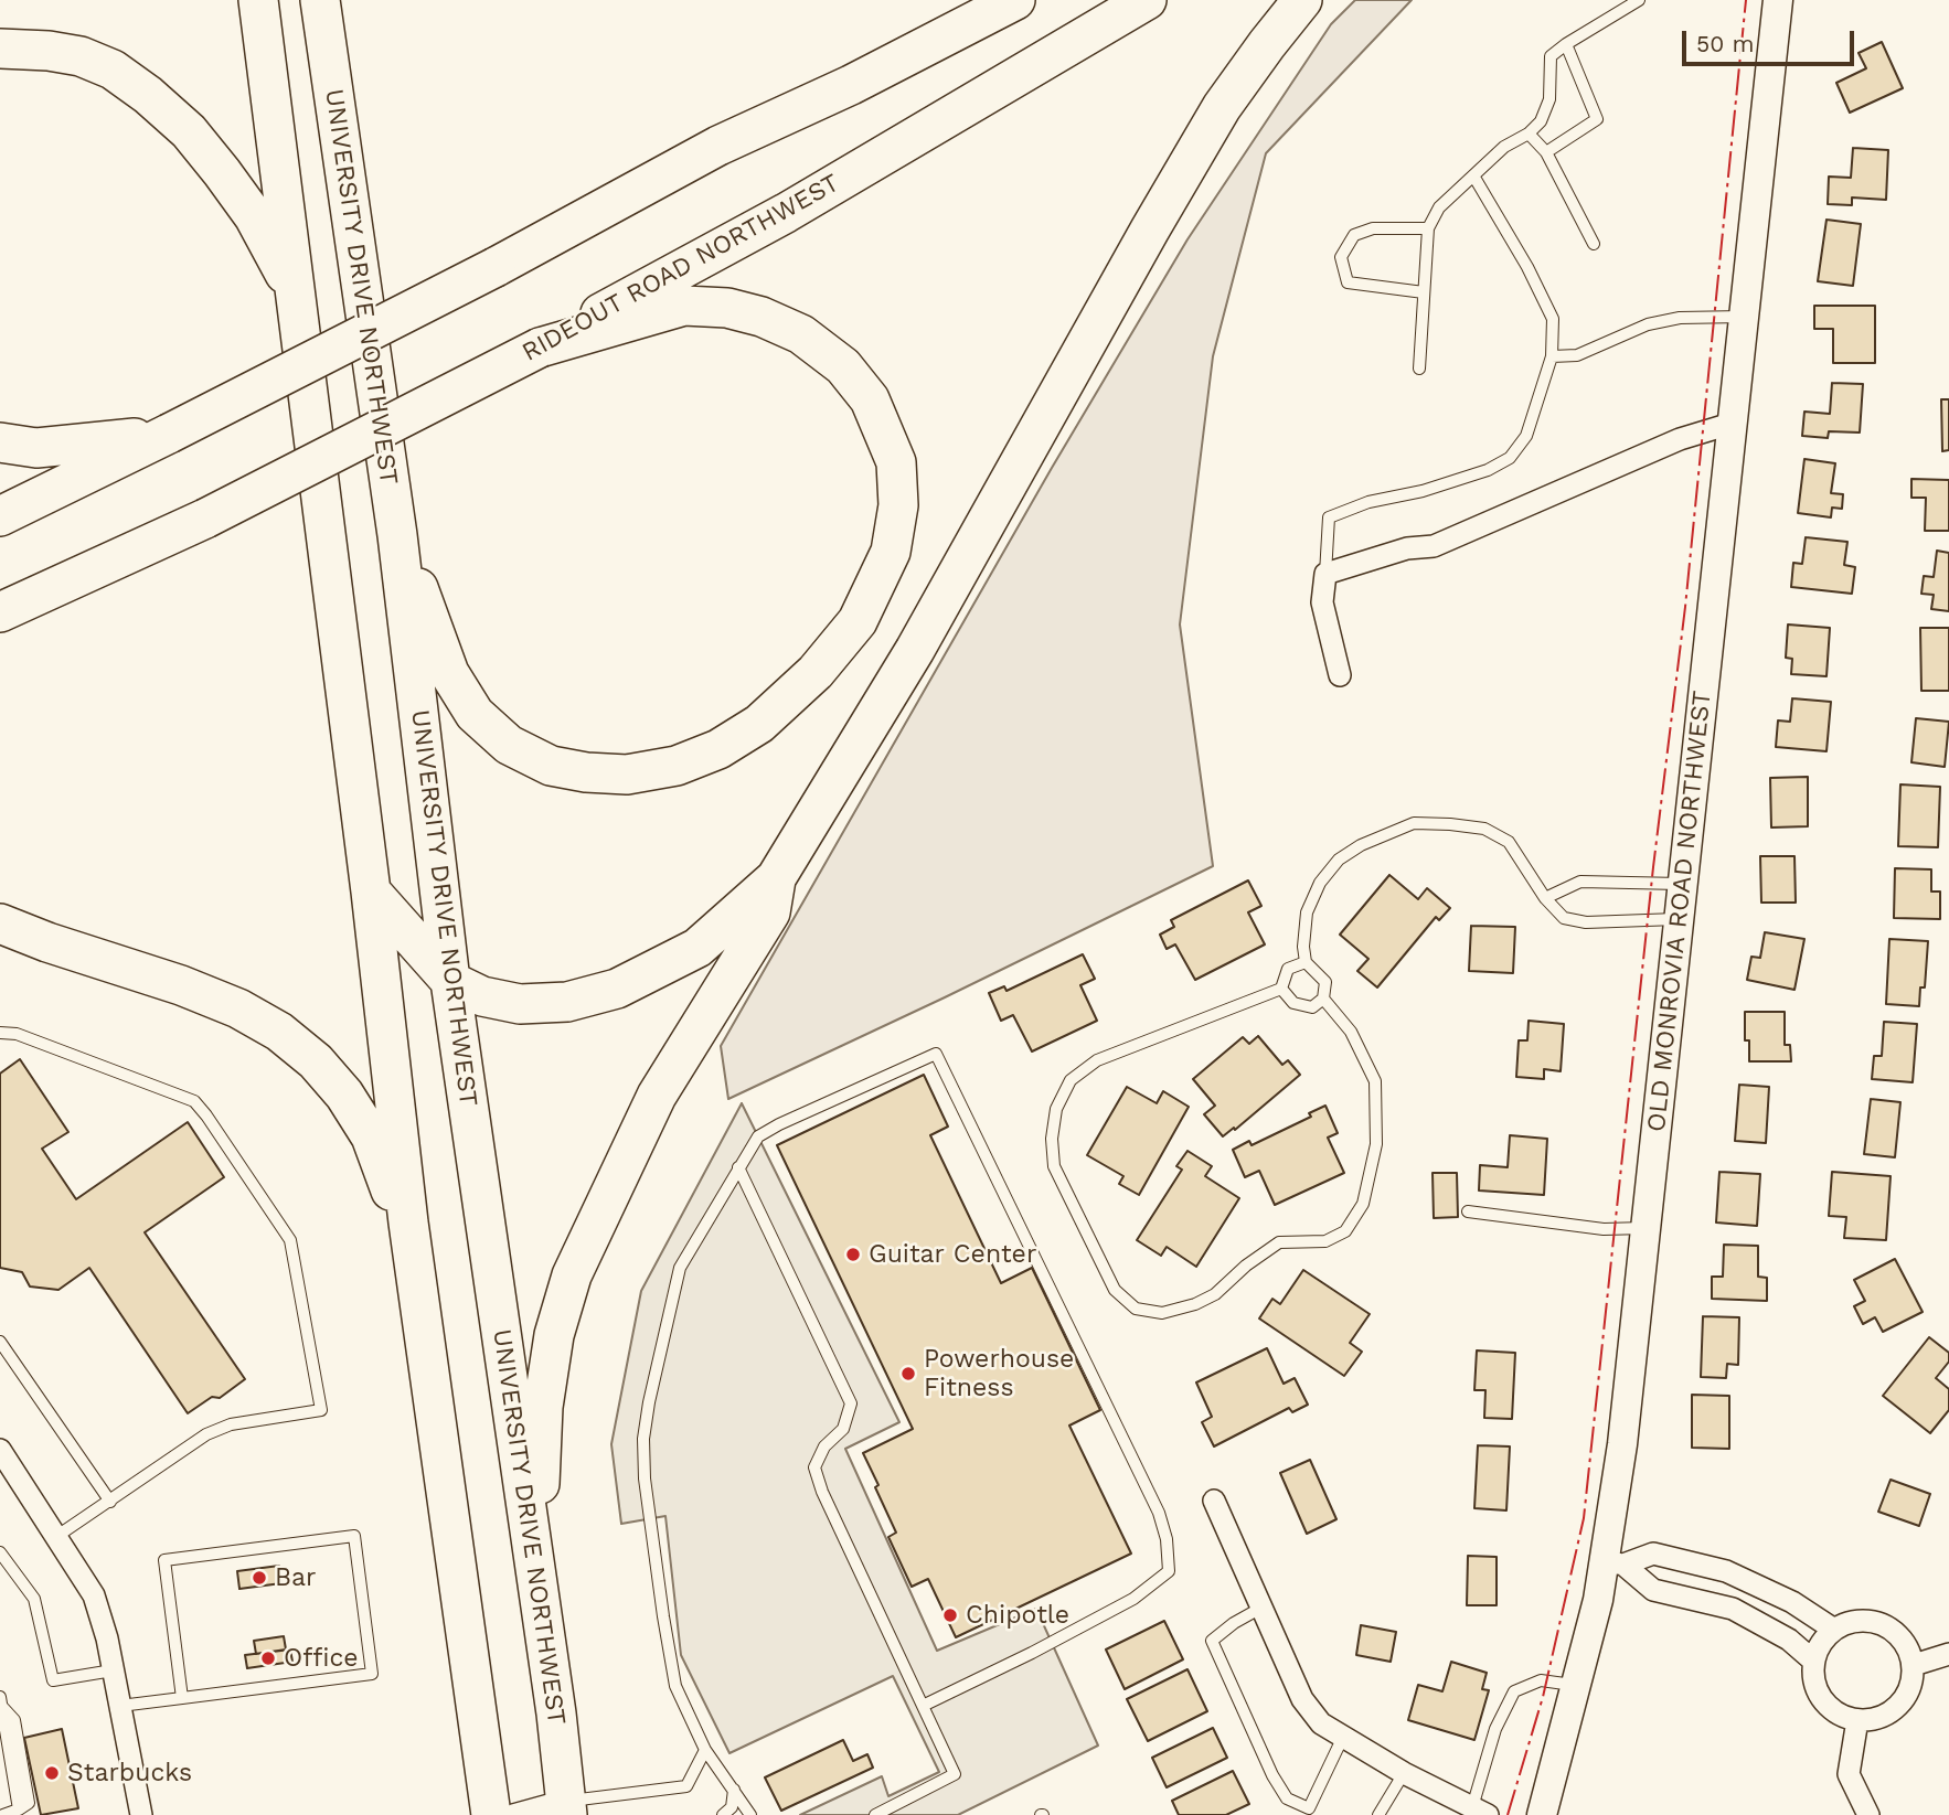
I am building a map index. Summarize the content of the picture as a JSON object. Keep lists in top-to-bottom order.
{
  "streets": {
    "highway": ["RIDEOUT ROAD NORTHWEST", "UNIVERSITY DRIVE NORTHWEST"],
    "street": ["OLD MONROVIA ROAD NORTHWEST"]
  },
  "places": [
    "Guitar Center",
    "Powerhouse Fitness",
    "Bar",
    "Chipotle",
    "Office",
    "Starbucks"
  ],
  "scale_bar": "50 m"
}
